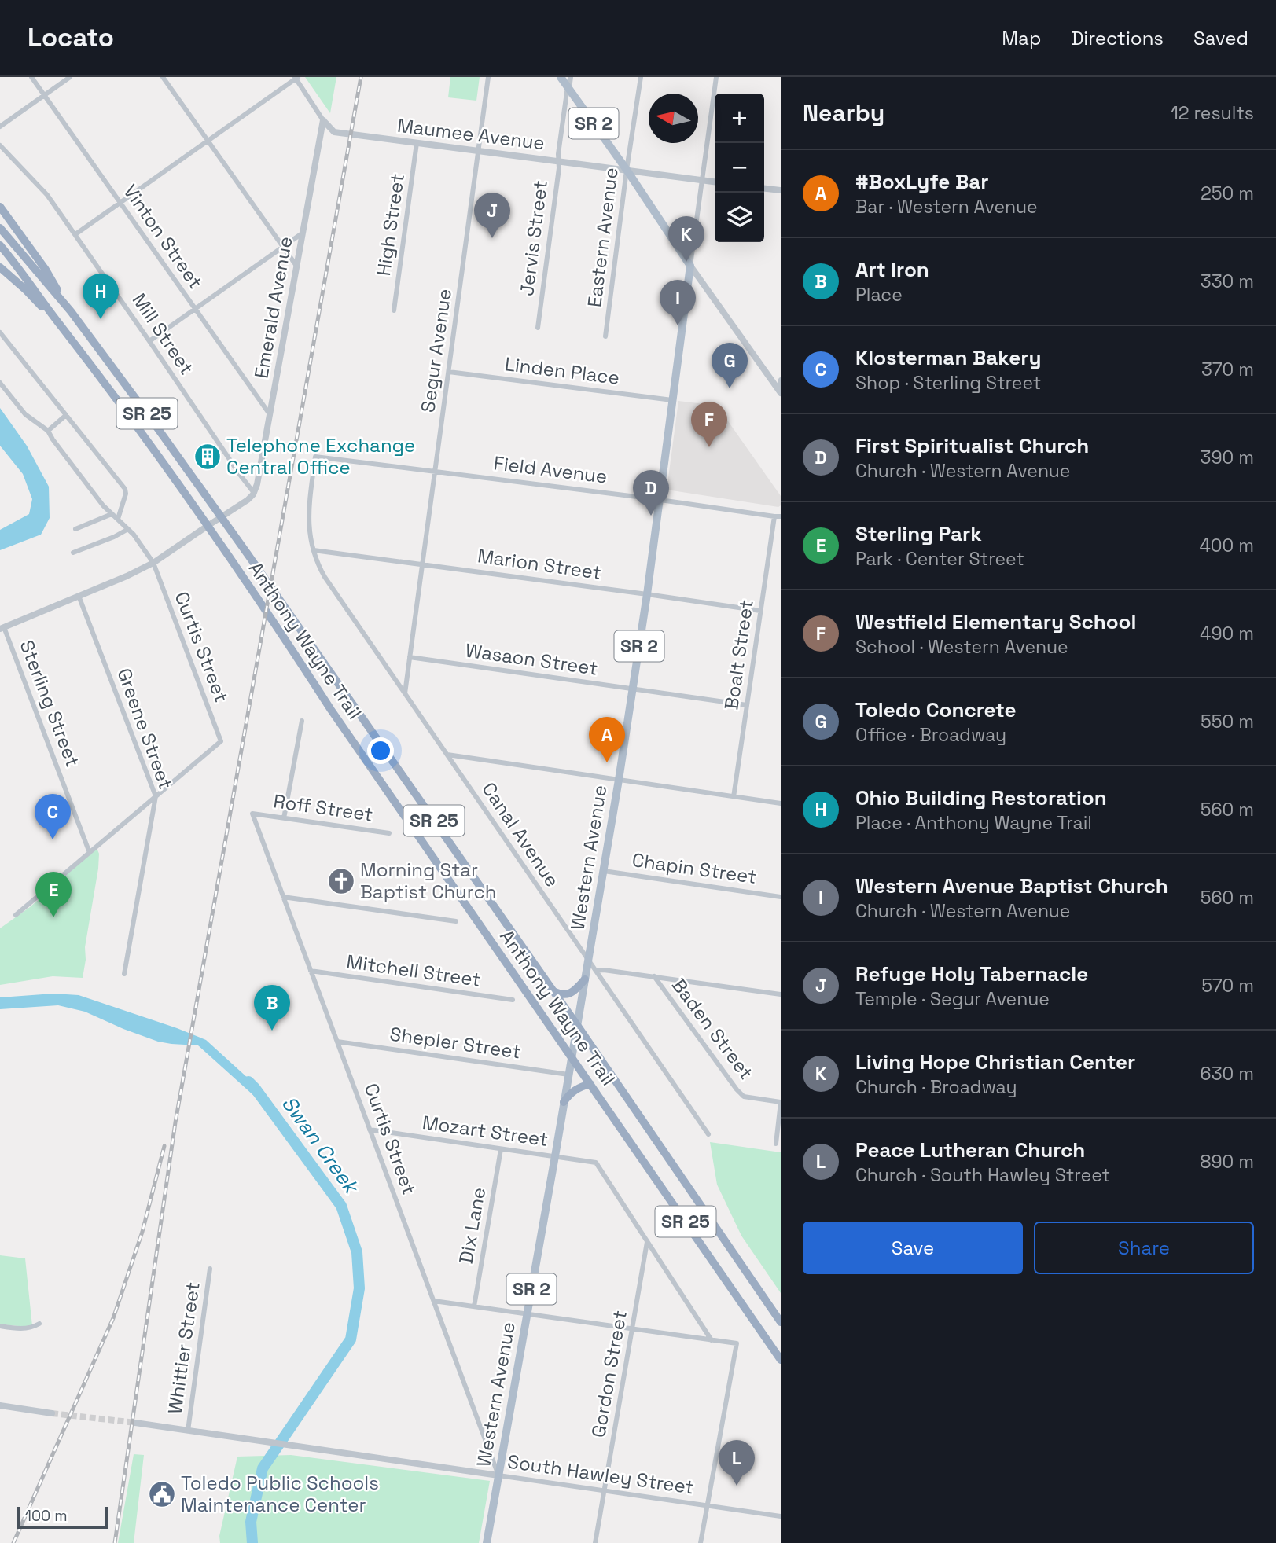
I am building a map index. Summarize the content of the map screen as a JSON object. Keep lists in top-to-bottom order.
{
  "streets": {
    "highway": ["SR 25", "Anthony Wayne Trail"],
    "main road": ["SR 2", "Western Avenue"],
    "street": [
      "Maumee Avenue",
      "High Street",
      "Vinton Street",
      "Eastern Avenue",
      "Jervis Street",
      "Emerald Avenue",
      "Mill Street",
      "Segur Avenue",
      "Linden Place",
      "Field Avenue",
      "Marion Street",
      "Curtis Street",
      "Boalt Street",
      "Wasaon Street",
      "Sterling Street",
      "Greene Street",
      "Roff Street",
      "Canal Avenue",
      "Chapin Street",
      "Mitchell Street",
      "Baden Street",
      "Shepler Street",
      "Mozart Street",
      "Dix Lane",
      "Whittier Street",
      "Gordon Street",
      "South Hawley Street"
    ]
  },
  "crossings": [
    ["SR 2", "Maumee Avenue"],
    ["SR 2", "Eastern Avenue"],
    ["SR 2", "Jervis Street"],
    ["SR 2", "Western Avenue"],
    ["Maumee Avenue", "High Street"],
    ["Maumee Avenue", "Eastern Avenue"],
    ["Maumee Avenue", "Jervis Street"],
    ["Maumee Avenue", "Emerald Avenue"],
    ["Maumee Avenue", "Segur Avenue"],
    ["Maumee Avenue", "Western Avenue"],
    ["Vinton Street", "Emerald Avenue"],
    ["Emerald Avenue", "Mill Street"],
    ["Segur Avenue", "Linden Place"],
    ["Segur Avenue", "Field Avenue"],
    ["Segur Avenue", "Marion Street"],
    ["Segur Avenue", "Wasaon Street"],
    ["Segur Avenue", "Canal Avenue"],
    ["Linden Place", "Western Avenue"],
    ["Field Avenue", "Boalt Street"],
    ["Field Avenue", "Canal Avenue"],
    ["Field Avenue", "Western Avenue"],
    ["Marion Street", "Boalt Street"],
    ["Marion Street", "Canal Avenue"],
    ["Marion Street", "Western Avenue"],
    ["Anthony Wayne Trail", "Western Avenue"],
    ["Curtis Street", "Greene Street"],
    ["Curtis Street", "Roff Street"],
    ["Curtis Street", "Western Avenue"],
    ["Curtis Street", "Mitchell Street"],
    ["Curtis Street", "Shepler Street"],
    ["Curtis Street", "Mozart Street"],
    ["Curtis Street", "South Hawley Street"],
    ["Boalt Street", "Wasaon Street"],
    ["Wasaon Street", "Western Avenue"],
    ["Canal Avenue", "Western Avenue"],
    ["Western Avenue", "Chapin Street"],
    ["Western Avenue", "Shepler Street"],
    ["Western Avenue", "Mozart Street"],
    ["Western Avenue", "South Hawley Street"],
    ["Mozart Street", "Dix Lane"],
    ["Mozart Street", "Gordon Street"],
    ["Whittier Street", "South Hawley Street"],
    ["Gordon Street", "South Hawley Street"]
  ],
  "water": ["Swan Creek"],
  "places": {
    "building": ["Telephone Exchange Central Office"],
    "church": ["Morning Star Baptist Church"],
    "public building": ["Toledo Public Schools Maintenance Center"]
  },
  "scale_bar": "100 m",
  "north": "left",
  "page": {
    "header": "Locato",
    "nav": ["Map", "Directions", "Saved"],
    "heading": ["Nearby", "12 results"],
    "map_buttons": ["+", "−"],
    "list": [
      {
        "mark": "A",
        "name": "#BoxLyfe Bar",
        "note": "Bar · Western Avenue",
        "value": "250 m"
      },
      {
        "mark": "B",
        "name": "Art Iron",
        "note": "Place",
        "value": "330 m"
      },
      {
        "mark": "C",
        "name": "Klosterman Bakery",
        "note": "Shop · Sterling Street",
        "value": "370 m"
      },
      {
        "mark": "D",
        "name": "First Spiritualist Church",
        "note": "Church · Western Avenue",
        "value": "390 m"
      },
      {
        "mark": "E",
        "name": "Sterling Park",
        "note": "Park · Center Street",
        "value": "400 m"
      },
      {
        "mark": "F",
        "name": "Westfield Elementary School",
        "note": "School · Western Avenue",
        "value": "490 m"
      },
      {
        "mark": "G",
        "name": "Toledo Concrete",
        "note": "Office · Broadway",
        "value": "550 m"
      },
      {
        "mark": "H",
        "name": "Ohio Building Restoration",
        "note": "Place · Anthony Wayne Trail",
        "value": "560 m"
      },
      {
        "mark": "I",
        "name": "Western Avenue Baptist Church",
        "note": "Church · Western Avenue",
        "value": "560 m"
      },
      {
        "mark": "J",
        "name": "Refuge Holy Tabernacle",
        "note": "Temple · Segur Avenue",
        "value": "570 m"
      },
      {
        "mark": "K",
        "name": "Living Hope Christian Center",
        "note": "Church · Broadway",
        "value": "630 m"
      },
      {
        "mark": "L",
        "name": "Peace Lutheran Church",
        "note": "Church · South Hawley Street",
        "value": "890 m"
      }
    ],
    "pins": [
      "J",
      "K",
      "H",
      "I",
      "G",
      "F",
      "D",
      "A",
      "C",
      "E",
      "B",
      "L"
    ],
    "buttons": ["Save", "Share"],
    "scale": "100 m"
  }
}
